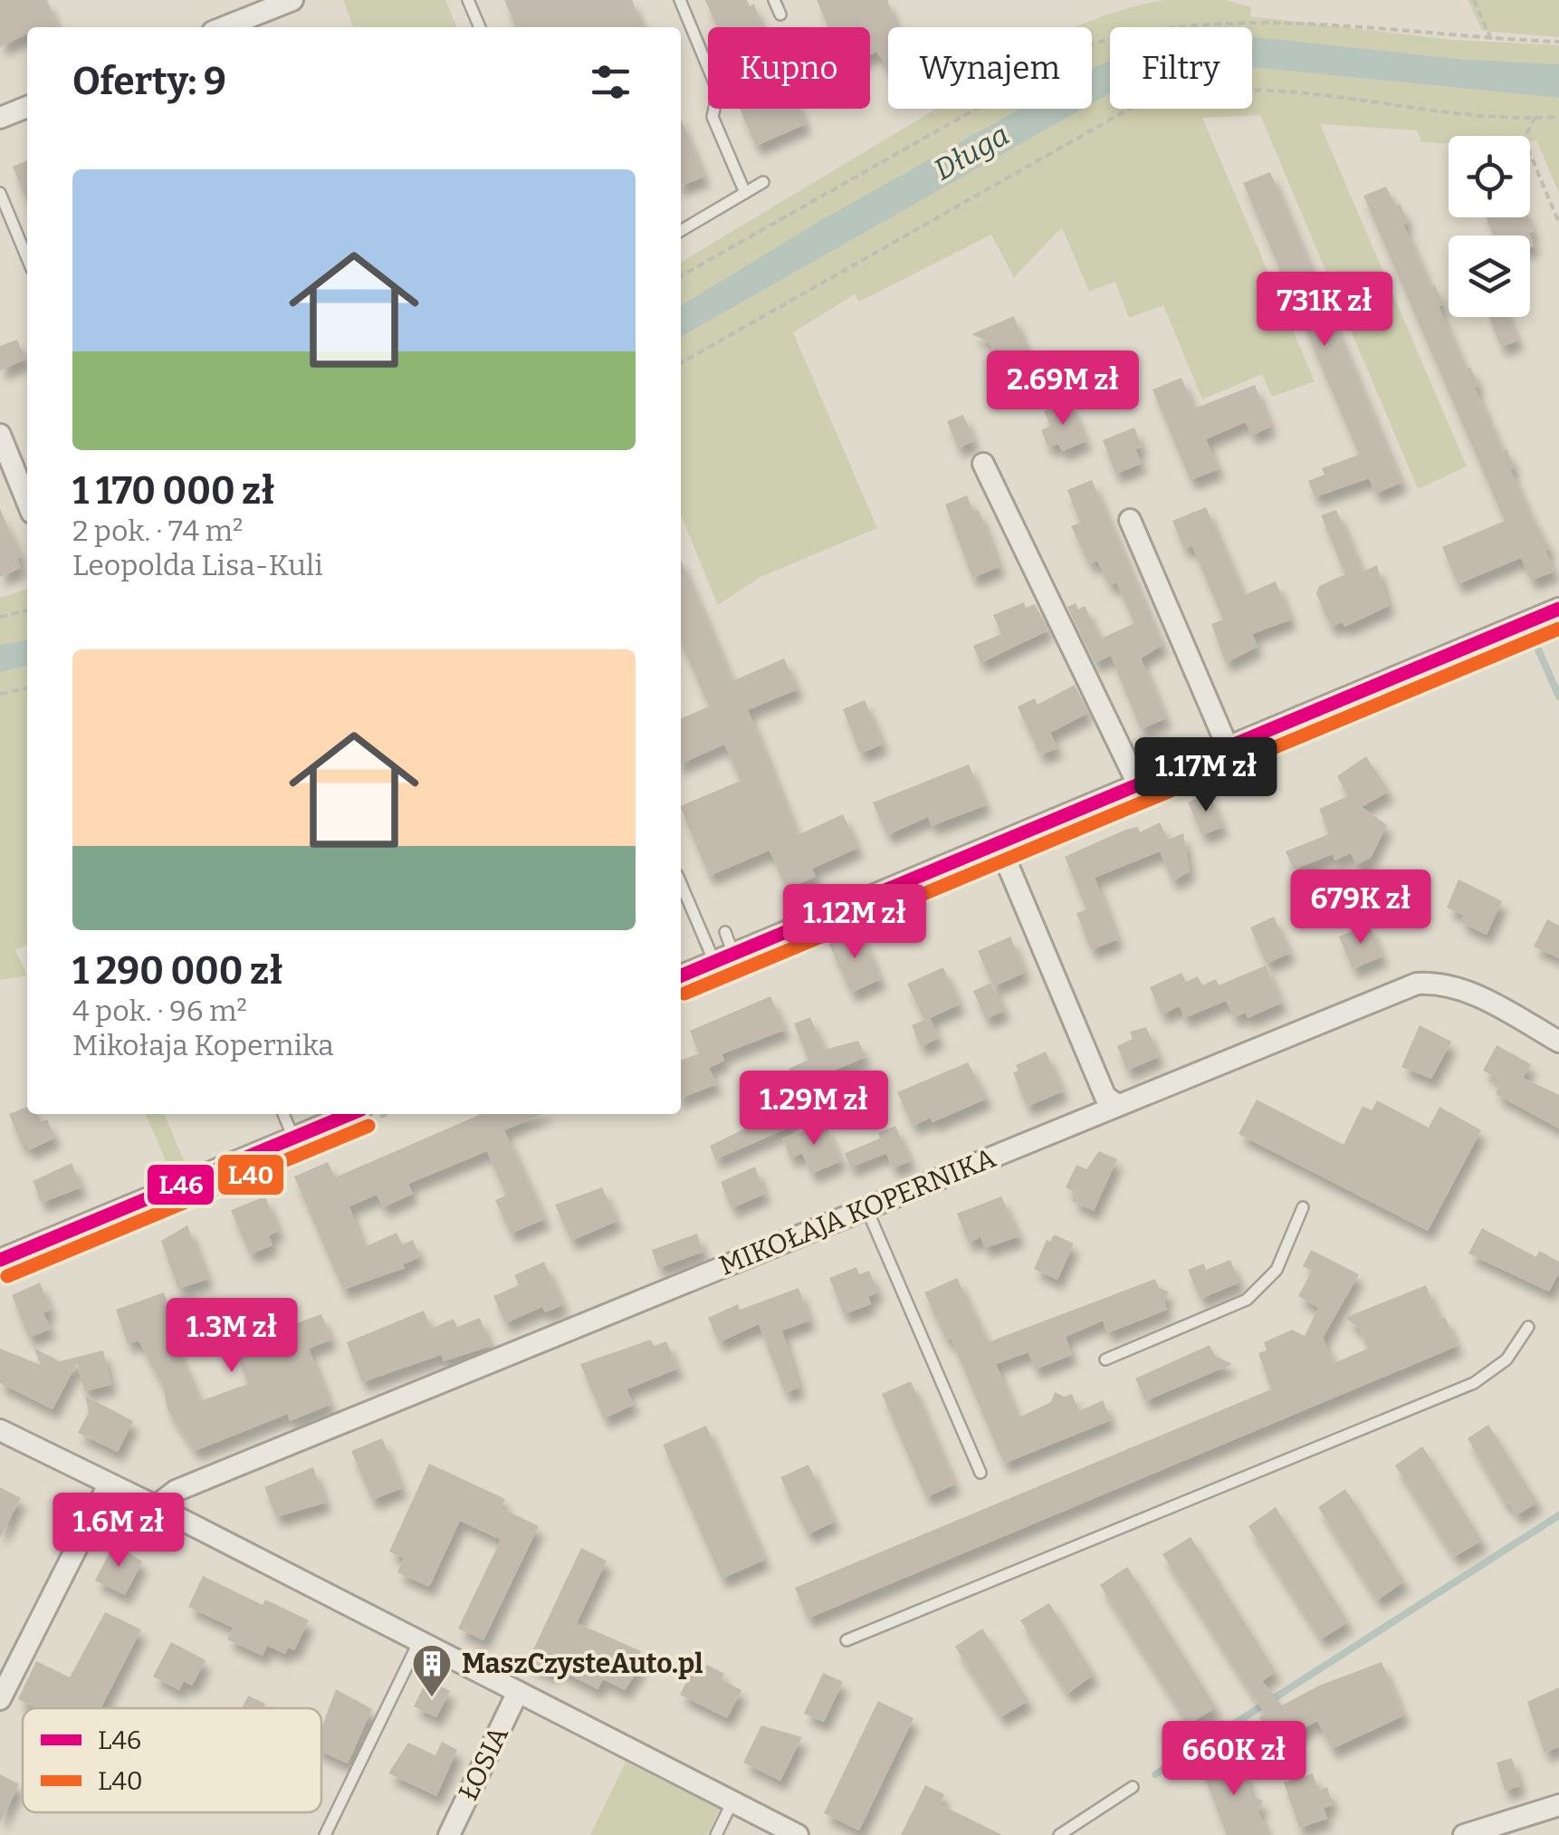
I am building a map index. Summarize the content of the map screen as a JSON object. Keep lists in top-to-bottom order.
{
  "streets": {
    "street": ["MIKOŁAJA KOPERNIKA", "ŁOSIA"]
  },
  "water": ["Długa"],
  "places": {
    "building": ["MaszCzysteAuto.pl"]
  },
  "lines": ["transit line L46", "transit line L40"],
  "legend": ["L46", "L40"],
  "page": {
    "chip": ["Kupno", "Wynajem", "Filtry"],
    "heading": "Oferty: 9",
    "list": [
      {
        "name": "1 170 000 zł",
        "note": "2 pok. · 74 m² · Leopolda Lisa-Kuli"
      },
      {
        "name": "1 290 000 zł",
        "note": "4 pok. · 96 m² · Mikołaja Kopernika"
      }
    ],
    "price": [
      "731K zł",
      "2.69M zł",
      "1.17M zł",
      "679K zł",
      "1.12M zł",
      "1.29M zł",
      "1.3M zł",
      "1.6M zł",
      "660K zł"
    ]
  }
}
